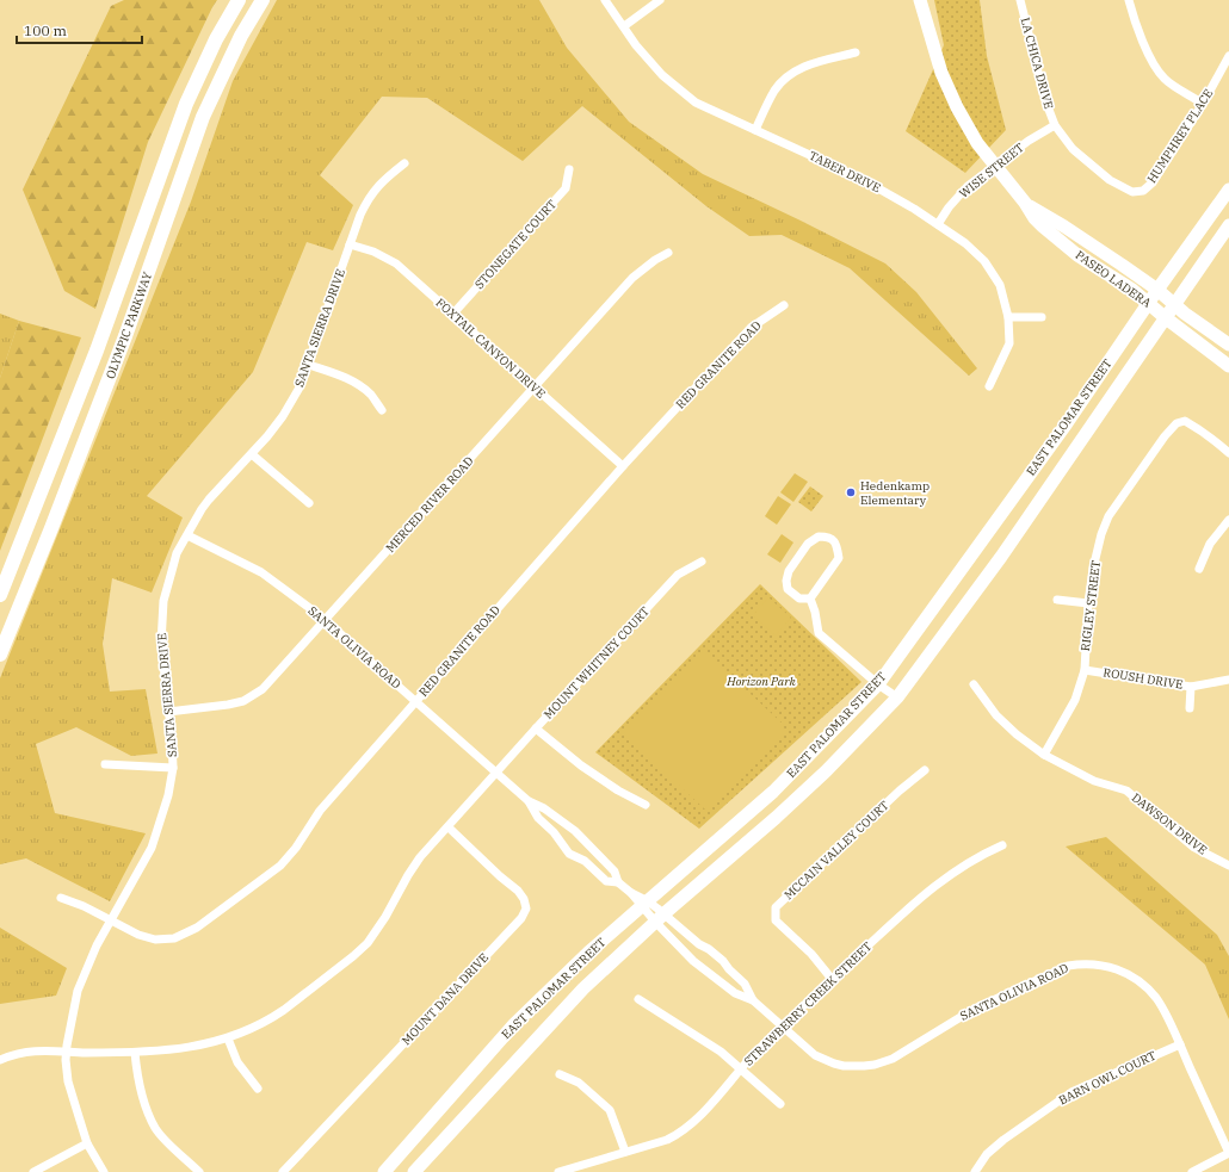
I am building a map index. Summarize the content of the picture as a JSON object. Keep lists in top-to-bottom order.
{
  "streets": {
    "main road": ["PASEO LADERA", "OLYMPIC PARKWAY", "EAST PALOMAR STREET"],
    "street": [
      "LA CHICA DRIVE",
      "HUMPHREY PLACE",
      "WISE STREET",
      "TABER DRIVE",
      "STONEGATE COURT",
      "SANTA SIERRA DRIVE",
      "FOXTAIL CANYON DRIVE",
      "RED GRANITE ROAD",
      "MERCED RIVER ROAD",
      "RIGLEY STREET",
      "SANTA OLIVIA ROAD",
      "MOUNT WHITNEY COURT",
      "ROUSH DRIVE",
      "DAWSON DRIVE",
      "MCCAIN VALLEY COURT",
      "MOUNT DANA DRIVE",
      "STRAWBERRY CREEK STREET",
      "BARN OWL COURT"
    ]
  },
  "crossings": [
    ["LA CHICA DRIVE", "HUMPHREY PLACE"],
    ["LA CHICA DRIVE", "WISE STREET"],
    ["WISE STREET", "TABER DRIVE"],
    ["WISE STREET", "PASEO LADERA"],
    ["STONEGATE COURT", "FOXTAIL CANYON DRIVE"],
    ["PASEO LADERA", "EAST PALOMAR STREET"],
    ["SANTA SIERRA DRIVE", "FOXTAIL CANYON DRIVE"],
    ["SANTA SIERRA DRIVE", "RED GRANITE ROAD"],
    ["SANTA SIERRA DRIVE", "MERCED RIVER ROAD"],
    ["SANTA SIERRA DRIVE", "SANTA OLIVIA ROAD"],
    ["SANTA SIERRA DRIVE", "MOUNT WHITNEY COURT"],
    ["FOXTAIL CANYON DRIVE", "RED GRANITE ROAD"],
    ["FOXTAIL CANYON DRIVE", "MERCED RIVER ROAD"],
    ["RED GRANITE ROAD", "SANTA OLIVIA ROAD"],
    ["EAST PALOMAR STREET", "SANTA OLIVIA ROAD"],
    ["MERCED RIVER ROAD", "SANTA OLIVIA ROAD"],
    ["RIGLEY STREET", "ROUSH DRIVE"],
    ["RIGLEY STREET", "DAWSON DRIVE"],
    ["SANTA OLIVIA ROAD", "MOUNT WHITNEY COURT"],
    ["SANTA OLIVIA ROAD", "STRAWBERRY CREEK STREET"],
    ["SANTA OLIVIA ROAD", "BARN OWL COURT"],
    ["MOUNT WHITNEY COURT", "MOUNT DANA DRIVE"],
    ["MCCAIN VALLEY COURT", "STRAWBERRY CREEK STREET"]
  ],
  "parks": ["Horizon Park"],
  "places": ["Hedenkamp Elementary"],
  "scale_bar": "100 m"
}
